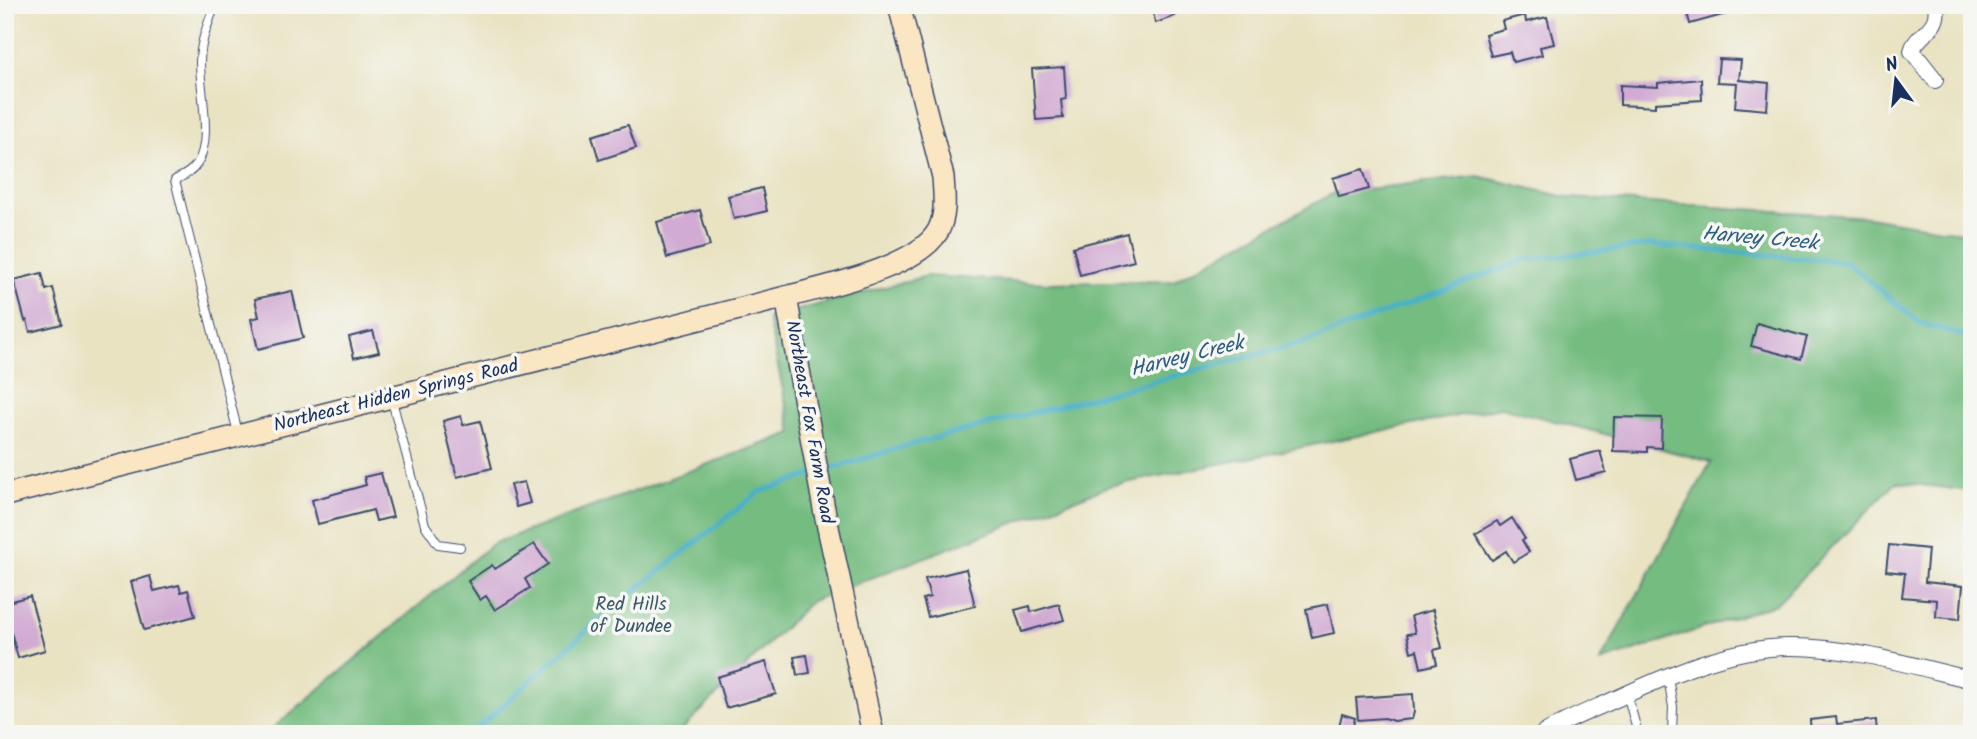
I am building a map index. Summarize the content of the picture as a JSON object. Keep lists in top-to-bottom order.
{
  "streets": {
    "street": ["Northeast Hidden Springs Road", "Northeast Fox Farm Road"]
  },
  "crossings": [
    ["Northeast Hidden Springs Road", "Northeast Fox Farm Road"]
  ],
  "water": ["Harvey Creek"],
  "parks": ["Red Hills of Dundee"],
  "north": "top"
}
